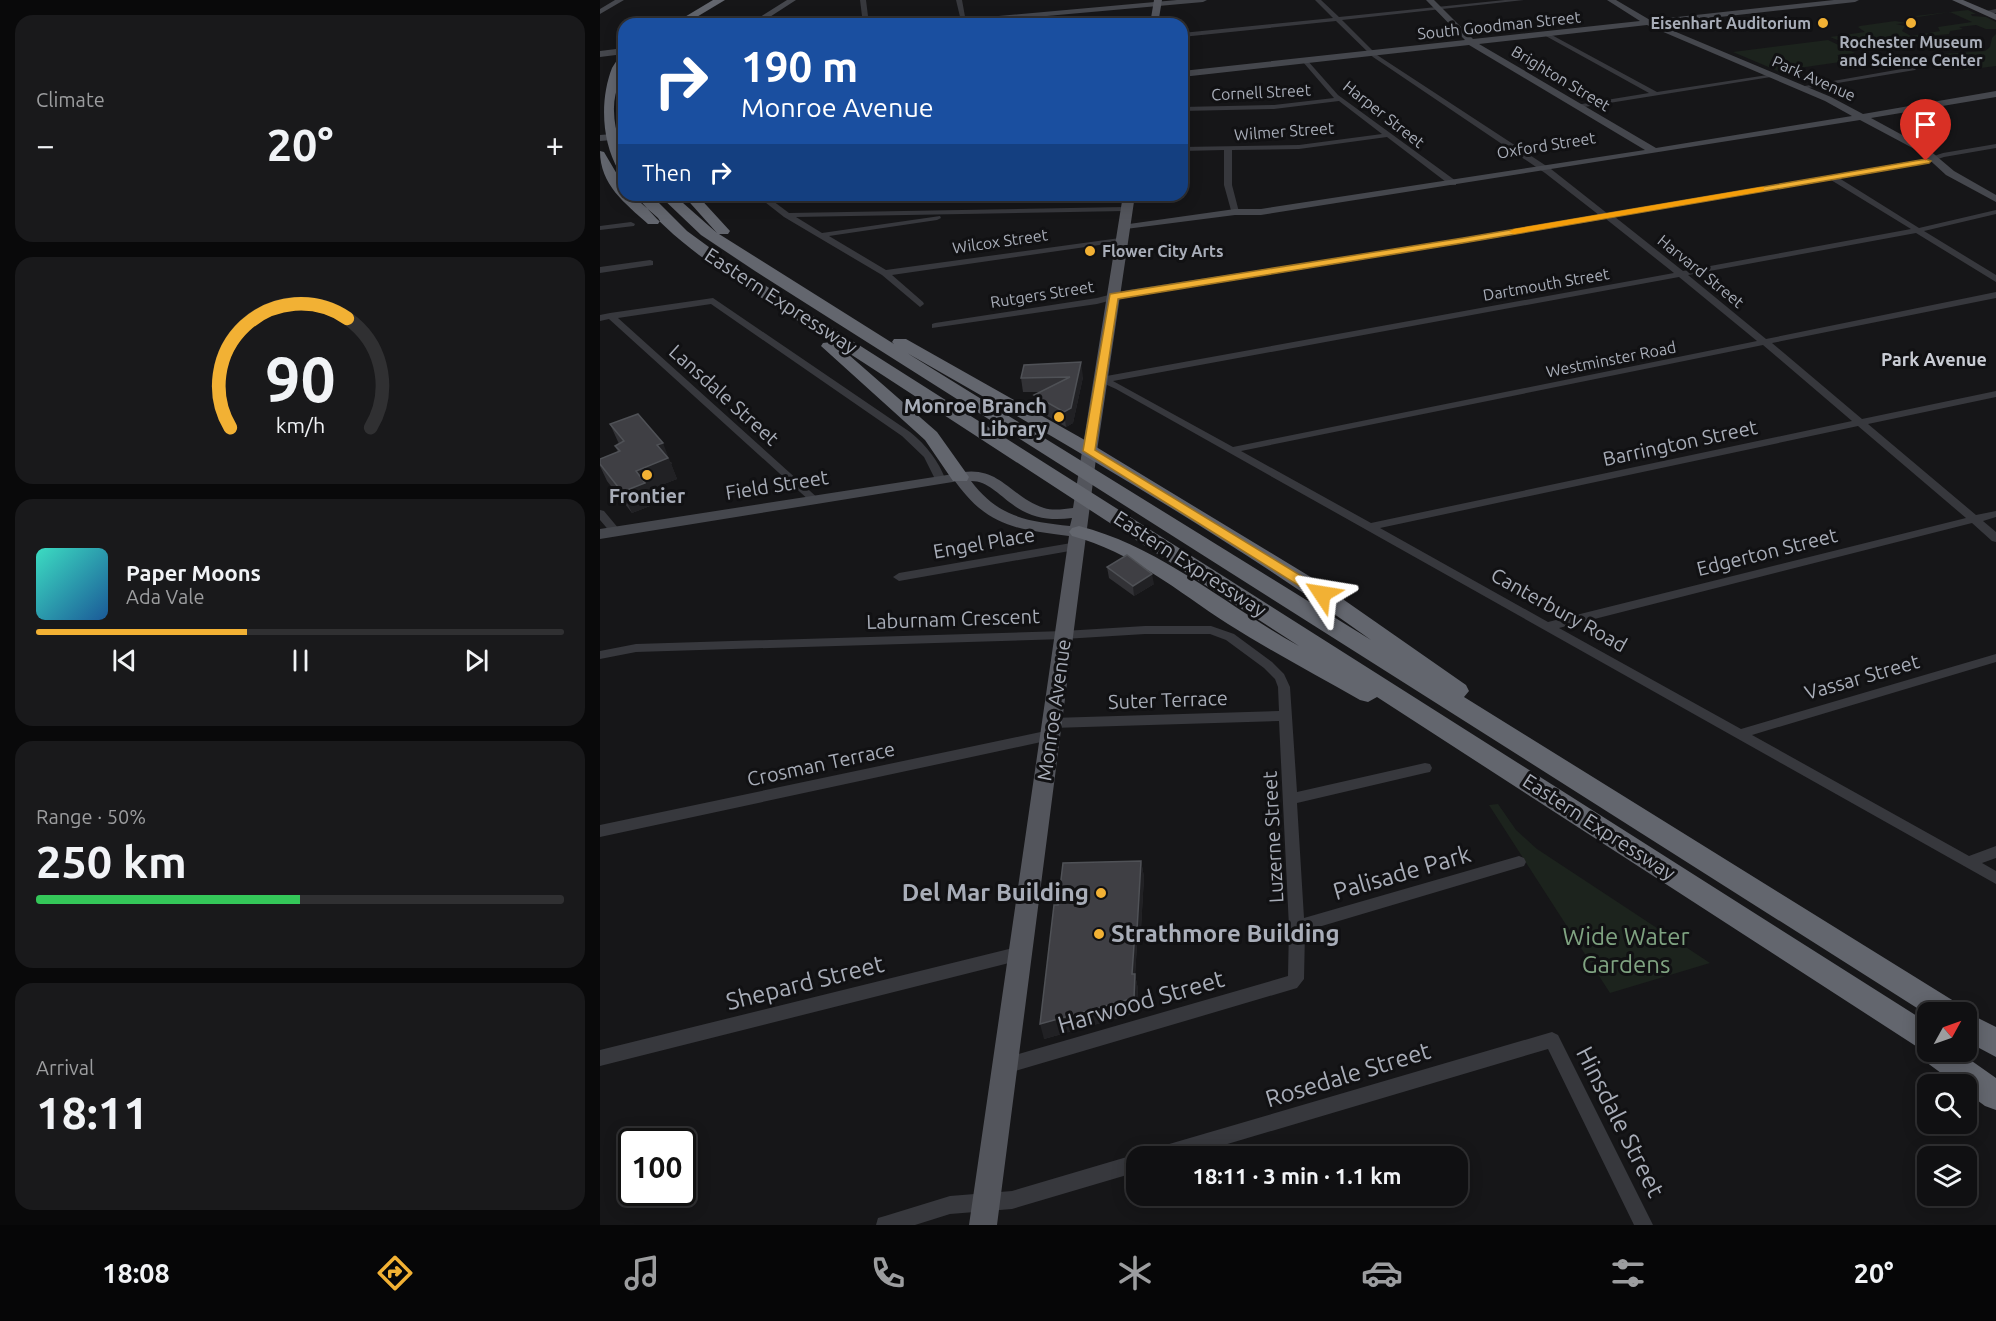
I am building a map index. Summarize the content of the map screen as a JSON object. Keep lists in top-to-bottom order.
{
  "streets": {
    "highway": ["Eastern Expressway"],
    "main road": ["Monroe Avenue"],
    "street": [
      "South Goodman Street",
      "Brighton Street",
      "Park Avenue",
      "Cornell Street",
      "Harper Street",
      "Wilmer Street",
      "Oxford Street",
      "Wilcox Street",
      "Harvard Street",
      "Dartmouth Street",
      "Rutgers Street",
      "Westminster Road",
      "Lansdale Street",
      "Barrington Street",
      "Field Street",
      "Engel Place",
      "Edgerton Street",
      "Canterbury Road",
      "Laburnam Crescent",
      "Vassar Street",
      "Suter Terrace",
      "Crosman Terrace",
      "Luzerne Street",
      "Palisade Park",
      "Shepard Street",
      "Harwood Street",
      "Rosedale Street",
      "Hinsdale Street"
    ]
  },
  "crossings": [
    ["South Goodman Street", "Brighton Street"],
    ["South Goodman Street", "Park Avenue"],
    ["South Goodman Street", "Harper Street"],
    ["South Goodman Street", "Harvard Street"],
    ["Brighton Street", "Oxford Street"],
    ["Park Avenue", "Oxford Street"],
    ["Park Avenue", "Rutgers Street"],
    ["Cornell Street", "Harper Street"],
    ["Harper Street", "Wilmer Street"],
    ["Harper Street", "Oxford Street"],
    ["Oxford Street", "Wilcox Street"],
    ["Oxford Street", "Harvard Street"],
    ["Oxford Street", "Monroe Avenue"],
    ["Wilcox Street", "Monroe Avenue"],
    ["Harvard Street", "Dartmouth Street"],
    ["Harvard Street", "Rutgers Street"],
    ["Harvard Street", "Westminster Road"],
    ["Harvard Street", "Barrington Street"],
    ["Harvard Street", "Edgerton Street"],
    ["Dartmouth Street", "Canterbury Road"],
    ["Dartmouth Street", "Monroe Avenue"],
    ["Rutgers Street", "Monroe Avenue"],
    ["Westminster Road", "Canterbury Road"],
    ["Lansdale Street", "Field Street"],
    ["Barrington Street", "Canterbury Road"],
    ["Engel Place", "Monroe Avenue"],
    ["Edgerton Street", "Canterbury Road"],
    ["Canterbury Road", "Vassar Street"],
    ["Canterbury Road", "Monroe Avenue"],
    ["Laburnam Crescent", "Monroe Avenue"],
    ["Laburnam Crescent", "Luzerne Street"],
    ["Suter Terrace", "Monroe Avenue"],
    ["Suter Terrace", "Crosman Terrace"],
    ["Suter Terrace", "Luzerne Street"],
    ["Monroe Avenue", "Crosman Terrace"],
    ["Monroe Avenue", "Shepard Street"],
    ["Monroe Avenue", "Harwood Street"],
    ["Luzerne Street", "Palisade Park"],
    ["Luzerne Street", "Harwood Street"],
    ["Rosedale Street", "Hinsdale Street"]
  ],
  "districts": ["Park Avenue"],
  "parks": ["Wide Water Gardens"],
  "places": [
    "Eisenhart Auditorium",
    "Rochester Museum and Science Center",
    "Flower City Arts",
    "Monroe Branch Library",
    "Frontier",
    "Del Mar Building",
    "Strathmore Building"
  ],
  "north": "top right",
  "page": {
    "tile": [
      "Climate",
      ["Range · 50%", "250 km"],
      ["Arrival", "18:11"]
    ],
    "turn": ["190 m", "Monroe Avenue"],
    "heat": ["−", "20°", "+"],
    "then": "Then",
    "song": ["Paper Moons", "Ada Vale"],
    "limit": "100",
    "trip": "18:11 · 3 min · 1.1 km",
    "tabs": ["18:08", "20°"],
    "gauge": ["90", "km/h"]
  }
}
